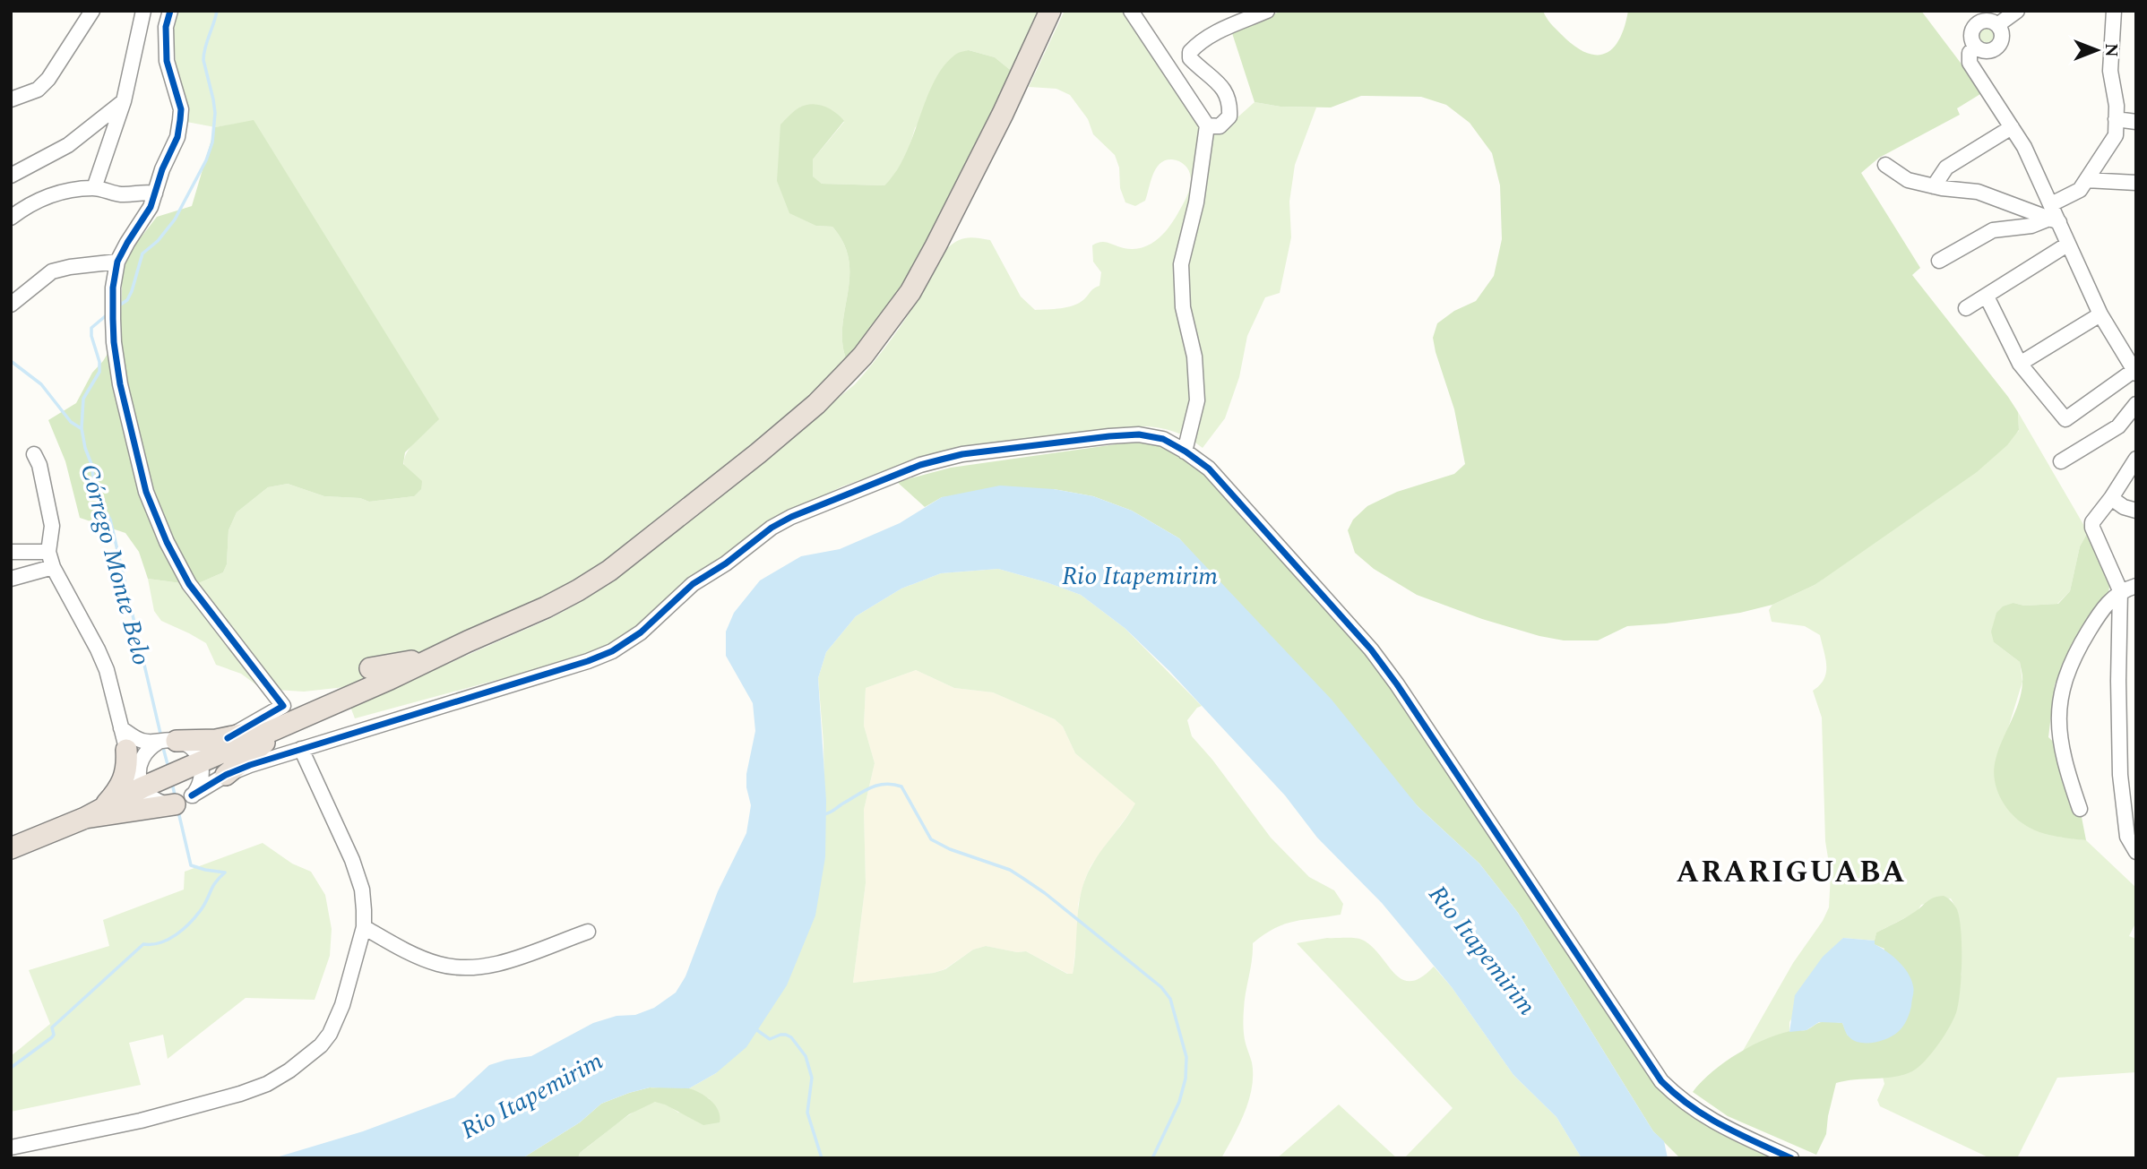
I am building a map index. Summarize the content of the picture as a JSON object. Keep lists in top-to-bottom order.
{
  "districts": ["ARARIGUABA"],
  "water": ["Córrego Monte Belo", "Rio Itapemirim"],
  "north": "right"
}
